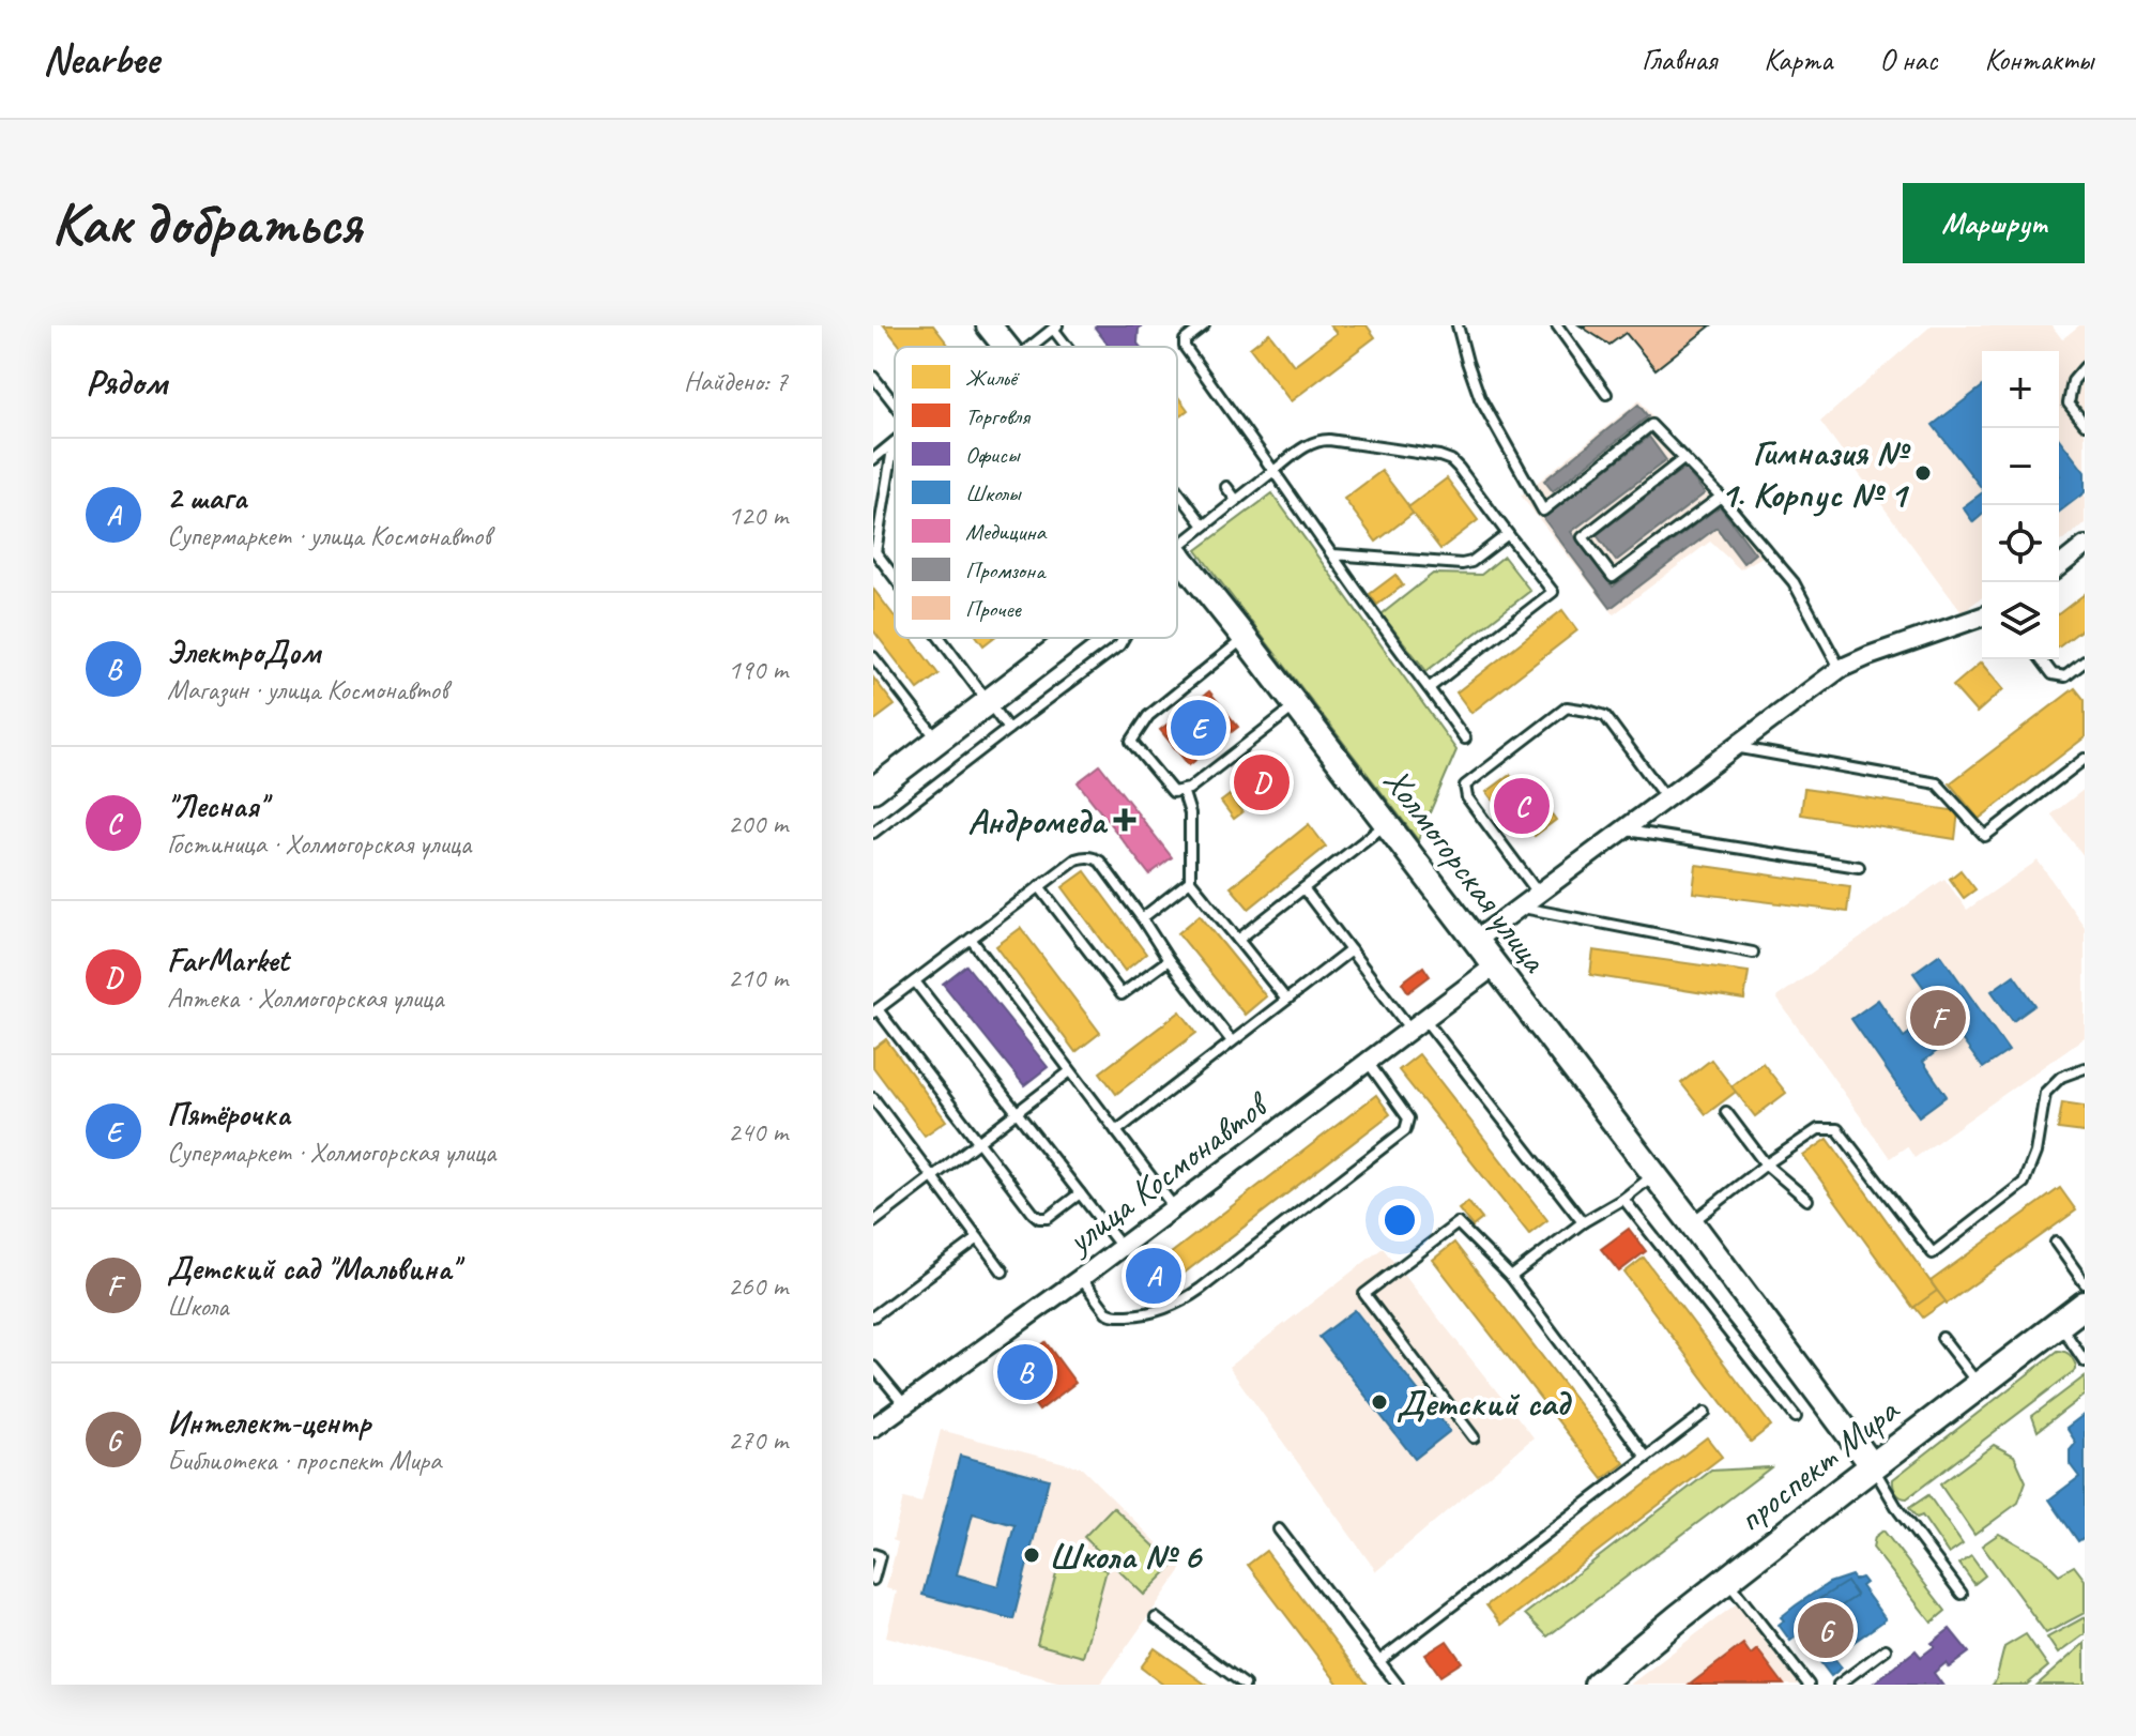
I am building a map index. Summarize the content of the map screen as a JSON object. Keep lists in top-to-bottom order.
{
  "streets": {
    "main road": ["проспект Мира"],
    "street": ["Холмогорская улица", "улица Космонавтов"]
  },
  "crossings": [
    ["Холмогорская улица", "улица Космонавтов"],
    ["Холмогорская улица", "проспект Мира"]
  ],
  "places": {
    "other": ["Гимназия № 1. Корпус № 1", "Детский сад", "Школа № 6"],
    "health": ["Андромеда"]
  },
  "legend": [
    "Жильё",
    "Торговля",
    "Офисы",
    "Школы",
    "Медицина",
    "Промзона",
    "Прочее"
  ],
  "page": {
    "header": "Nearbee",
    "nav": [
      "Главная",
      "Карта",
      "О нас",
      "Контакты"
    ],
    "buttons": "Маршрут",
    "title": "Как добраться",
    "heading": ["Рядом", "Найдено: 7"],
    "map_buttons": ["+", "−"],
    "list": [
      {
        "mark": "A",
        "name": "2 шага",
        "note": "Супермаркет · улица Космонавтов",
        "value": "120 m"
      },
      {
        "mark": "B",
        "name": "ЭлектроДом",
        "note": "Магазин · улица Космонавтов",
        "value": "190 m"
      },
      {
        "mark": "C",
        "name": "\"Лесная\"",
        "note": "Гостиница · Холмогорская улица",
        "value": "200 m"
      },
      {
        "mark": "D",
        "name": "FarMarket",
        "note": "Аптека · Холмогорская улица",
        "value": "210 m"
      },
      {
        "mark": "E",
        "name": "Пятёрочка",
        "note": "Супермаркет · Холмогорская улица",
        "value": "240 m"
      },
      {
        "mark": "F",
        "name": "Детский сад \"Мальвина\"",
        "note": "Школа",
        "value": "260 m"
      },
      {
        "mark": "G",
        "name": "Интелект-центр",
        "note": "Библиотека · проспект Мира",
        "value": "270 m"
      }
    ],
    "pins": [
      "E",
      "D",
      "C",
      "F",
      "A",
      "B",
      "G"
    ]
  }
}
